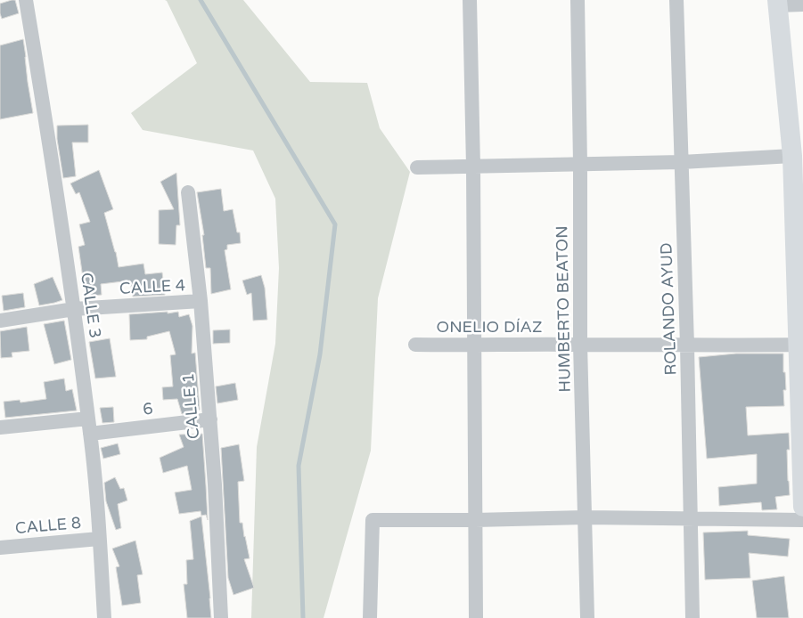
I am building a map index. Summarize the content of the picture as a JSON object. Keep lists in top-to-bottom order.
{
  "streets": {
    "street": [
      "CALLE 4",
      "CALLE 3",
      "HUMBERTO BEATON",
      "ROLANDO AYUD",
      "ONELIO DÍAZ",
      "CALLE 1",
      "6",
      "CALLE 8"
    ]
  },
  "crossings": [
    ["CALLE 4", "CALLE 3"],
    ["CALLE 4", "CALLE 1"],
    ["CALLE 3", "6"],
    ["CALLE 3", "CALLE 8"],
    ["HUMBERTO BEATON", "ONELIO DÍAZ"],
    ["ROLANDO AYUD", "ONELIO DÍAZ"],
    ["CALLE 1", "6"]
  ]
}
